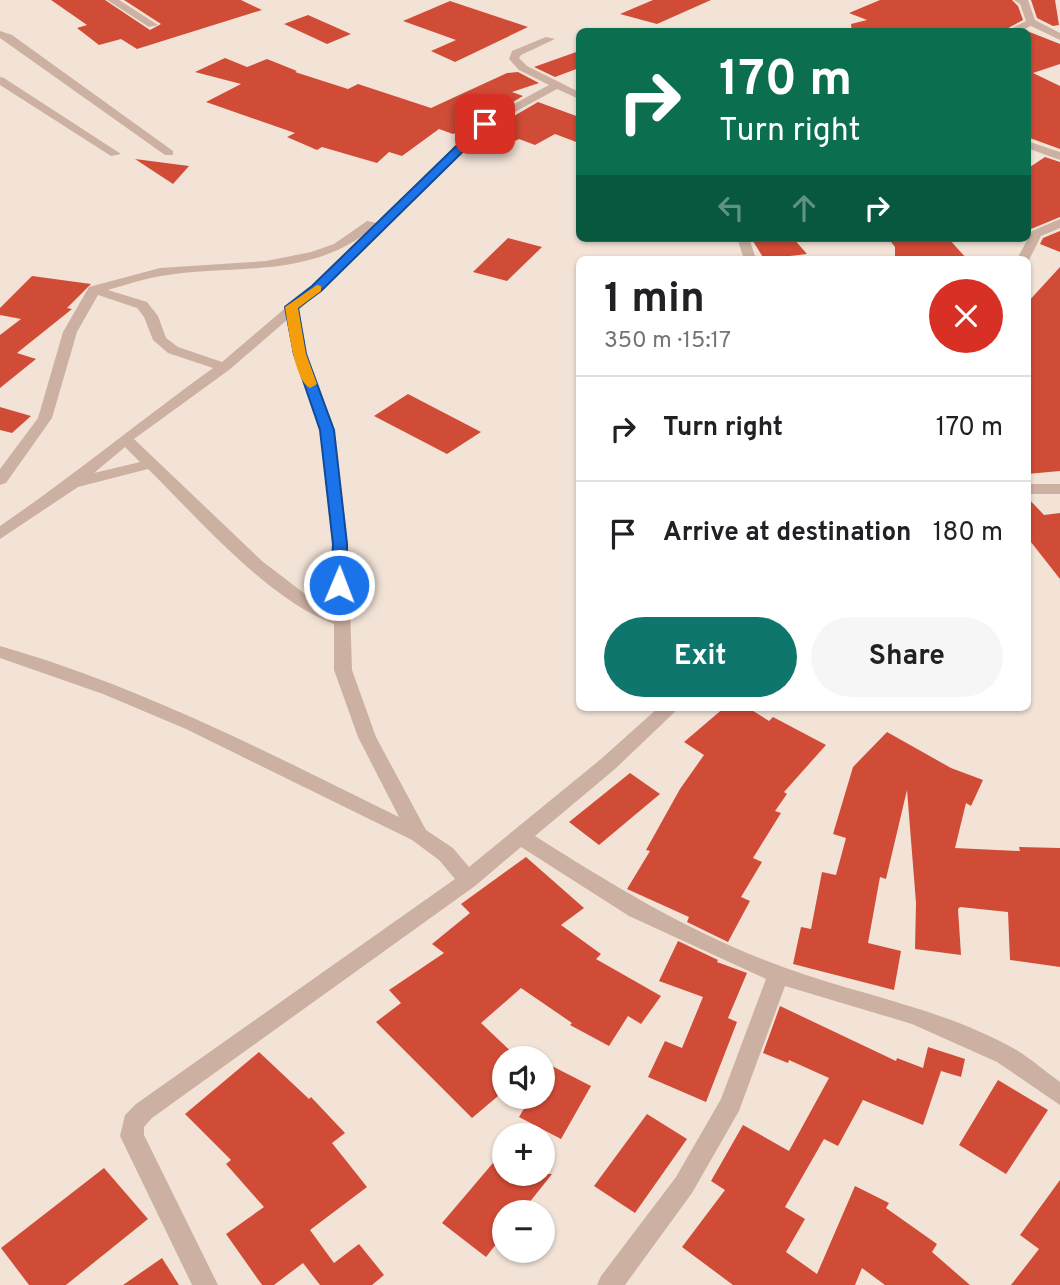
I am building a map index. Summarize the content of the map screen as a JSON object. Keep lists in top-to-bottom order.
{
  "page": {
    "turn": ["170 m", "Turn right"],
    "heading": ["1 min", "350 m · 15:17"],
    "list": [
      {
        "name": "Turn right",
        "value": "170 m"
      },
      {
        "name": "Arrive at destination",
        "value": "180 m"
      }
    ],
    "buttons": ["Exit", "Share"],
    "map_buttons": ["+", "−"]
  }
}
